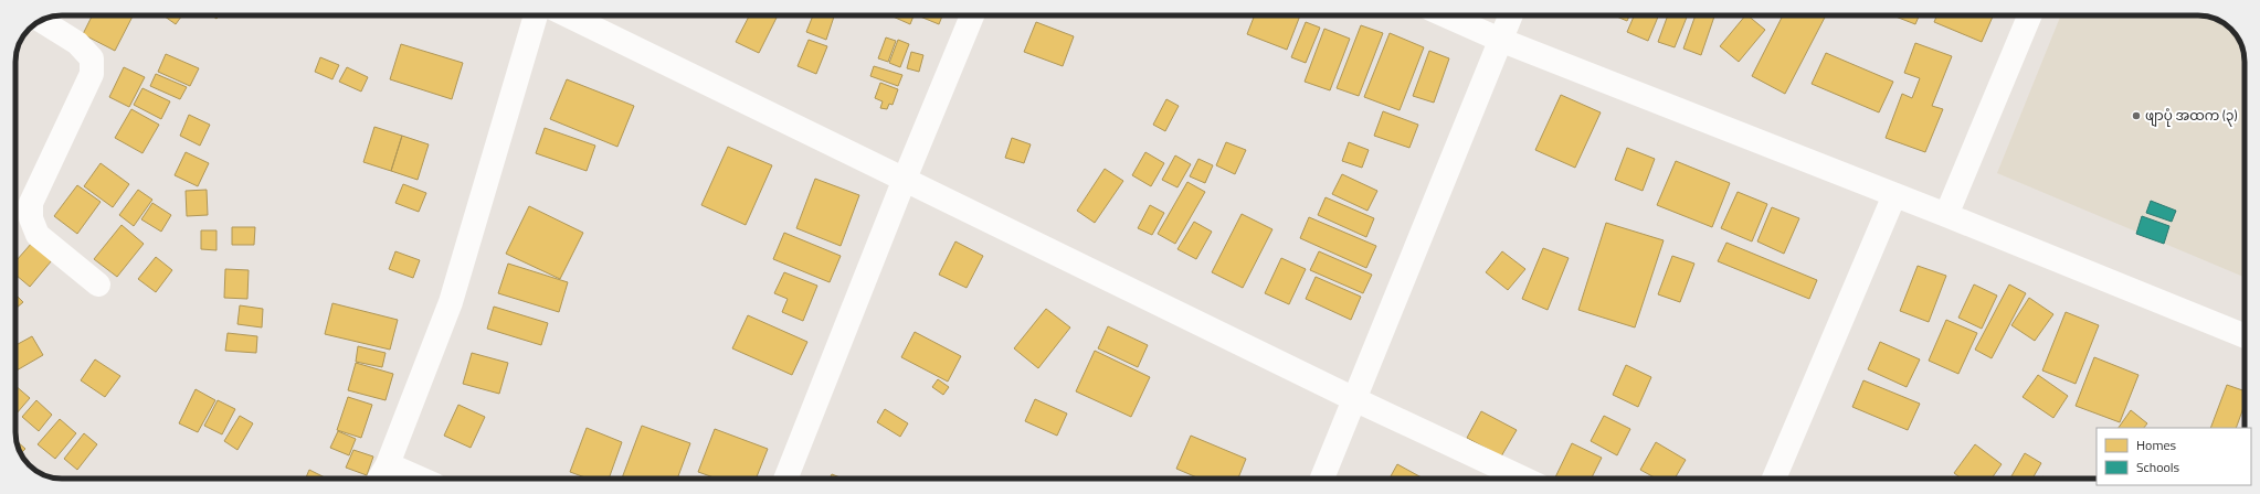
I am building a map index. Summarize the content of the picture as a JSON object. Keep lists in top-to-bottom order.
{
  "places": ["ဖျာပုံ အထက (၃)"],
  "legend": ["Homes", "Schools"]
}
